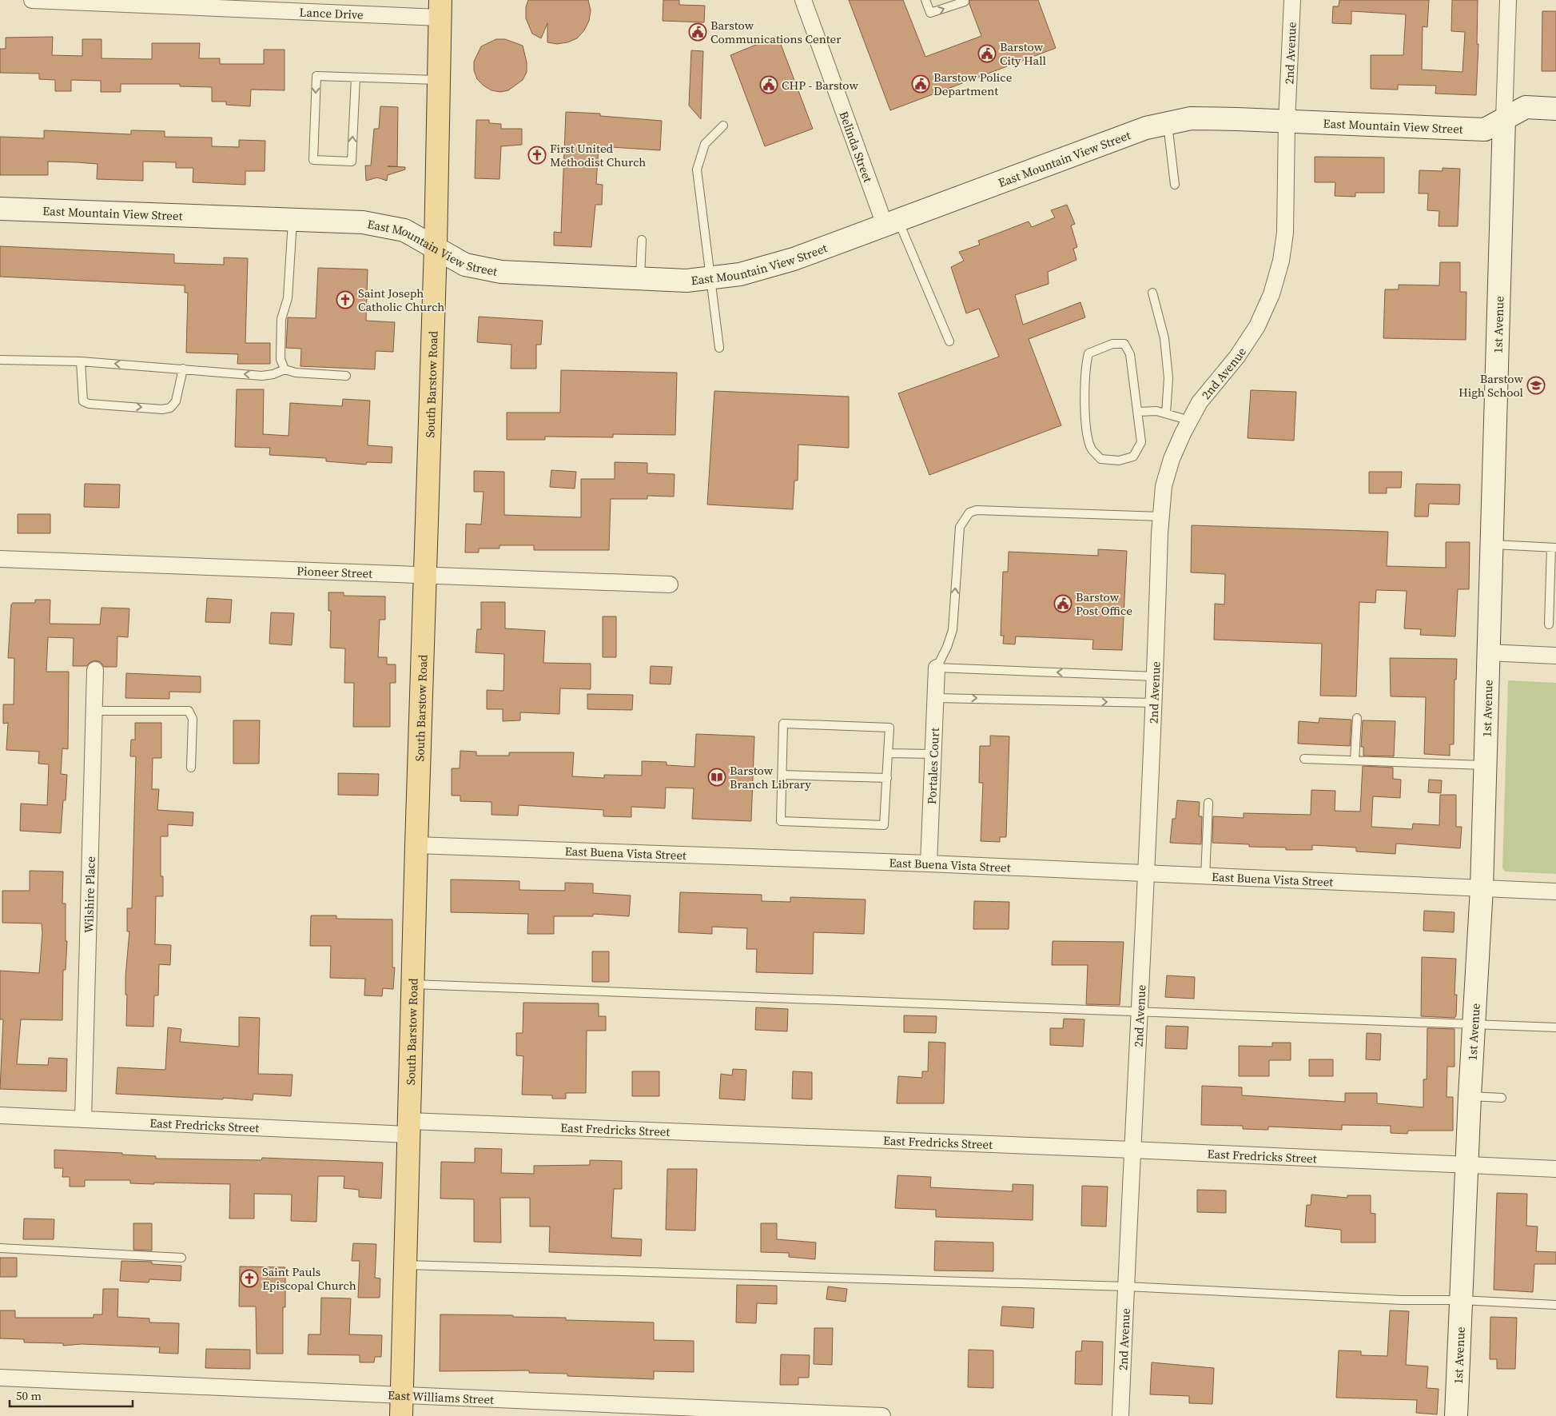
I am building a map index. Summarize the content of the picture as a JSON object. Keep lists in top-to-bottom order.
{
  "streets": {
    "main road": ["South Barstow Road"],
    "street": [
      "Lance Drive",
      "2nd Avenue",
      "East Mountain View Street",
      "Belinda Street",
      "1st Avenue",
      "Pioneer Street",
      "Portales Court",
      "East Buena Vista Street",
      "Wilshire Place",
      "East Fredricks Street",
      "East Williams Street"
    ]
  },
  "crossings": [
    ["Lance Drive", "South Barstow Road"],
    ["2nd Avenue", "East Mountain View Street"],
    ["2nd Avenue", "East Buena Vista Street"],
    ["2nd Avenue", "East Fredricks Street"],
    ["East Mountain View Street", "Belinda Street"],
    ["East Mountain View Street", "1st Avenue"],
    ["East Mountain View Street", "South Barstow Road"],
    ["1st Avenue", "East Buena Vista Street"],
    ["1st Avenue", "East Fredricks Street"],
    ["South Barstow Road", "Pioneer Street"],
    ["South Barstow Road", "East Buena Vista Street"],
    ["South Barstow Road", "East Fredricks Street"],
    ["South Barstow Road", "East Williams Street"],
    ["Portales Court", "East Buena Vista Street"],
    ["Wilshire Place", "East Fredricks Street"]
  ],
  "places": {
    "public building": [
      "Barstow Communications Center",
      "Barstow City Hall",
      "Barstow Police Department",
      "CHP - Barstow",
      "Barstow Post Office"
    ],
    "church": ["First United Methodist Church", "Saint Joseph Catholic Church", "Saint Pauls Episcopal Church"],
    "school or university": ["Barstow High School"],
    "library": ["Barstow Branch Library"]
  },
  "scale_bar": "50 m"
}
